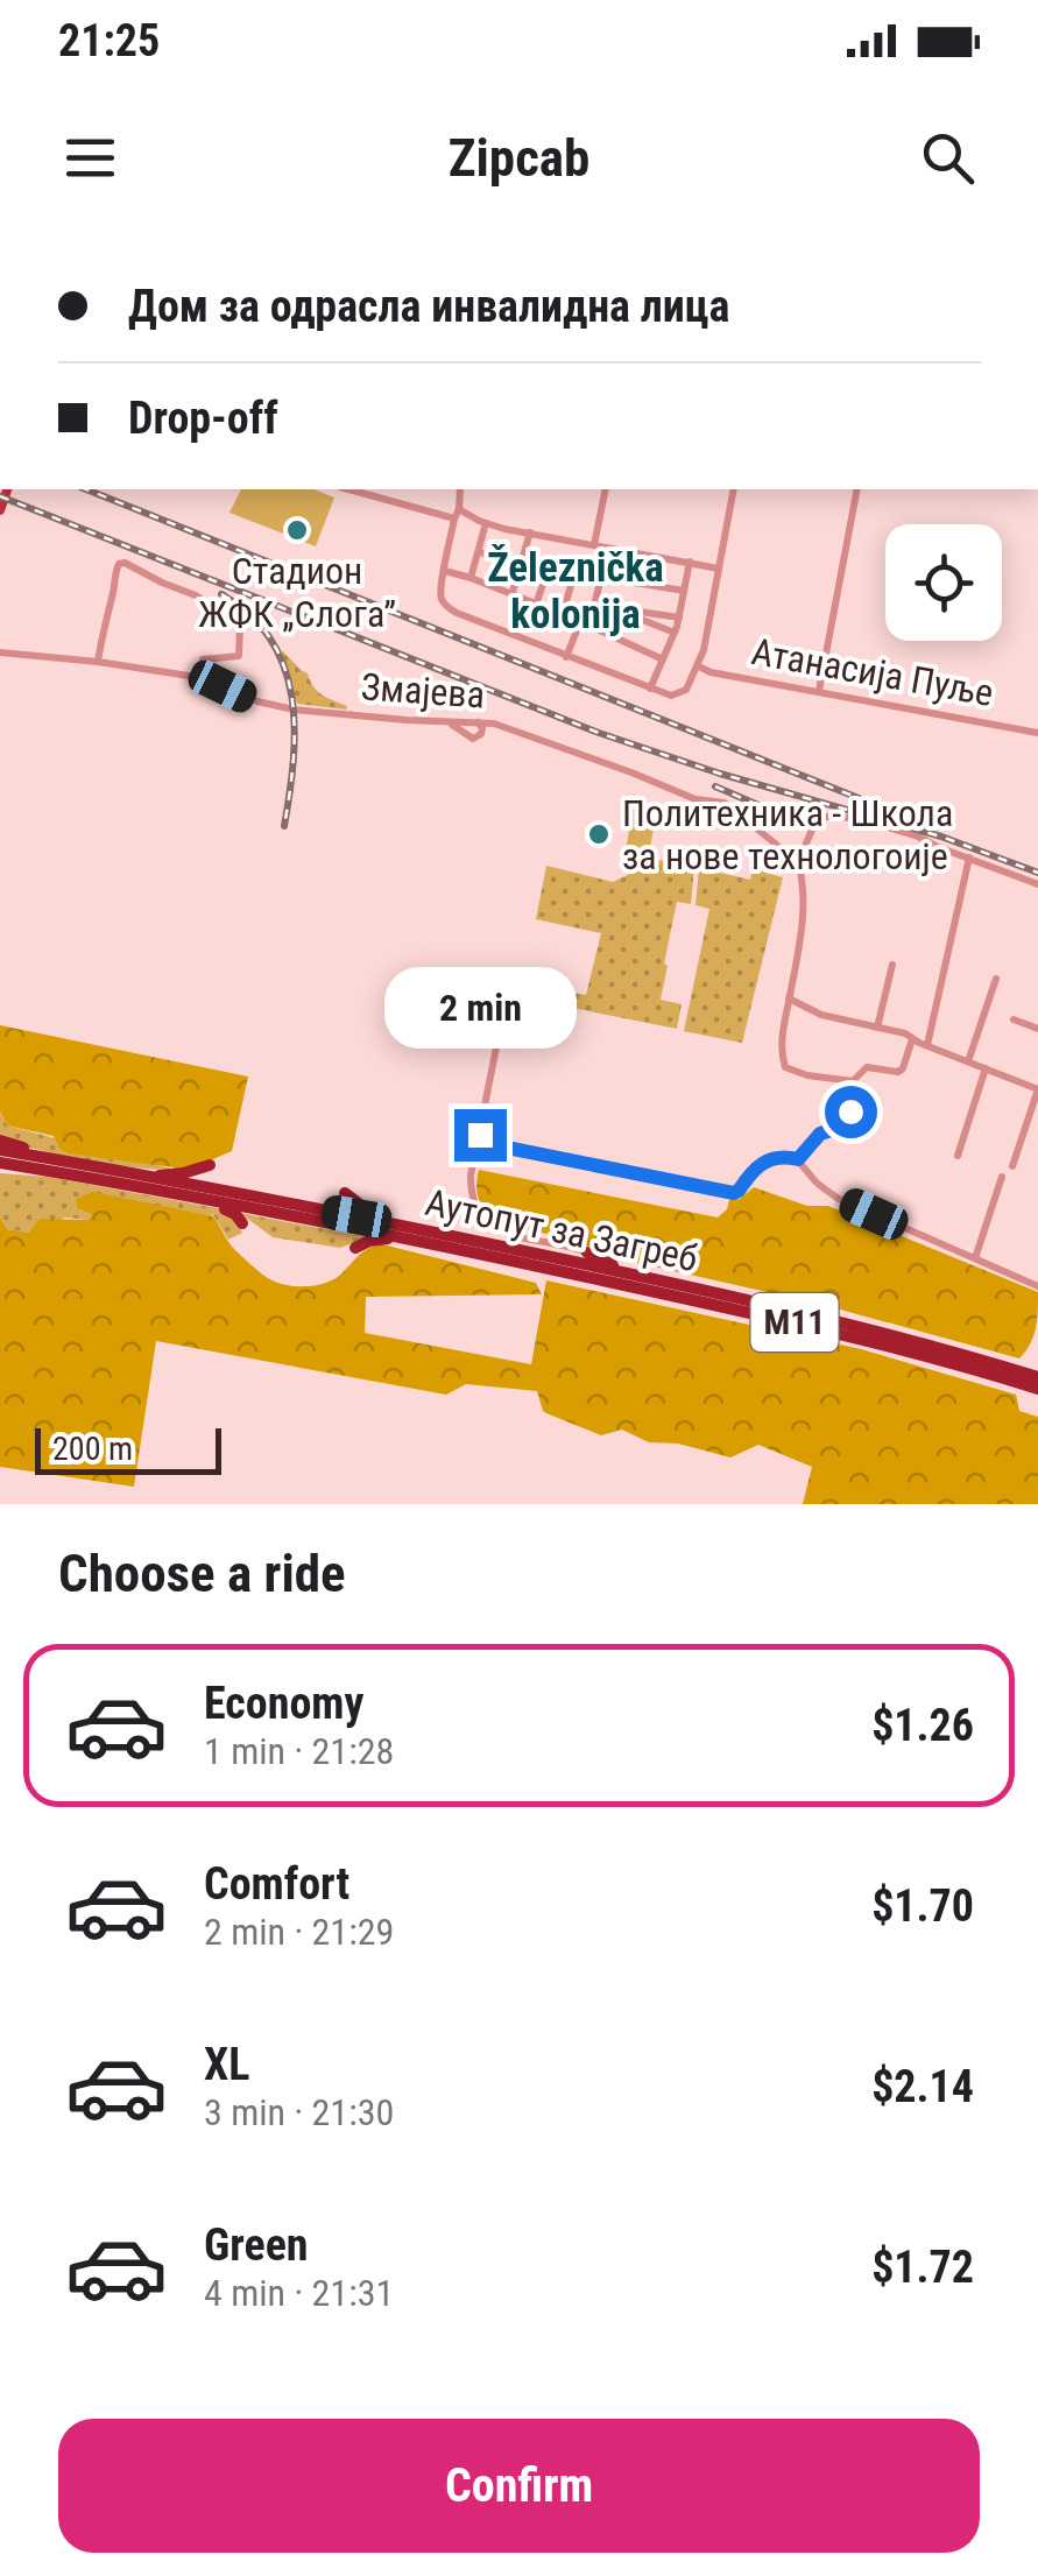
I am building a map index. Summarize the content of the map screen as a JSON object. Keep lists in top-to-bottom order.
{
  "streets": {
    "highway": ["Аутопут за Загреб", "M11"],
    "street": ["Атанасија Пуље", "Змајева"]
  },
  "districts": ["Železnička kolonija"],
  "places": ["Стадион ЖФК „Слога”", "Политехника - Школа за нове технологоије"],
  "scale_bar": "200 m",
  "page": {
    "status": "21:25",
    "header": "Zipcab",
    "banner": ["Дом за одрасла инвалидна лица", "Drop-off"],
    "bubble": "2 min",
    "scale": "200 m",
    "heading": "Choose a ride",
    "list": [
      {
        "name": "Economy",
        "note": "1 min · 21:28",
        "value": "$1.26"
      },
      {
        "name": "Comfort",
        "note": "2 min · 21:29",
        "value": "$1.70"
      },
      {
        "name": "XL",
        "note": "3 min · 21:30",
        "value": "$2.14"
      },
      {
        "name": "Green",
        "note": "4 min · 21:31",
        "value": "$1.72"
      }
    ],
    "buttons": "Confirm"
  }
}
